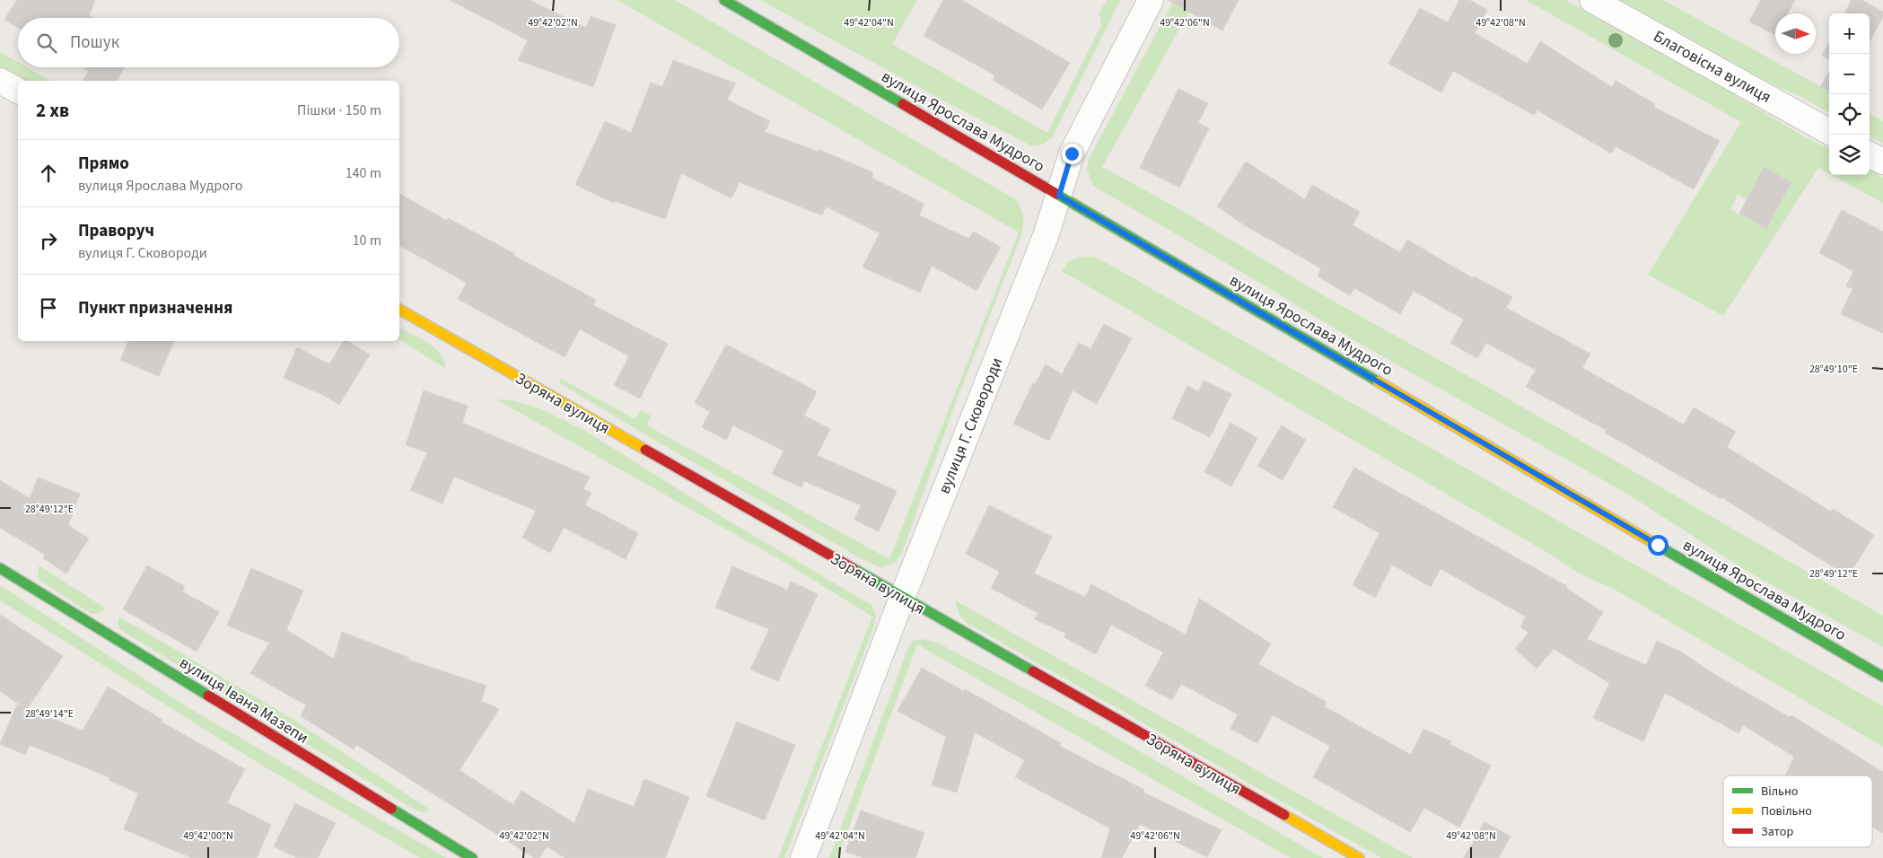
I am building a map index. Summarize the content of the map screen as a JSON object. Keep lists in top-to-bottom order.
{
  "streets": {
    "street": [
      "Благовісна вулиця",
      "вулиця Ярослава Мудрого",
      "Зоряна вулиця",
      "вулиця Г. Сковороди",
      "вулиця Івана Мазепи"
    ]
  },
  "crossings": [
    ["вулиця Ярослава Мудрого", "вулиця Г. Сковороди"],
    ["Зоряна вулиця", "вулиця Г. Сковороди"]
  ],
  "legend": ["Вільно", "Повільно", "Затор"],
  "north": "right",
  "page": {
    "map_buttons": ["+", "−"],
    "search": "Пошук",
    "heading": ["2 хв", "Пішки · 150 m"],
    "list": [
      ["Прямо", "вулиця Ярослава Мудрого", "140 m"],
      ["Праворуч", "вулиця Г. Сковороди", "10 m"],
      "Пункт призначення"
    ]
  },
  "coordinates": [
    "49°42'02\"N",
    "49°42'04\"N",
    "49°42'06\"N",
    "49°42'08\"N",
    "28°49'10\"E",
    "28°49'12\"E",
    "28°49'14\"E",
    "49°42'00\"N"
  ]
}
